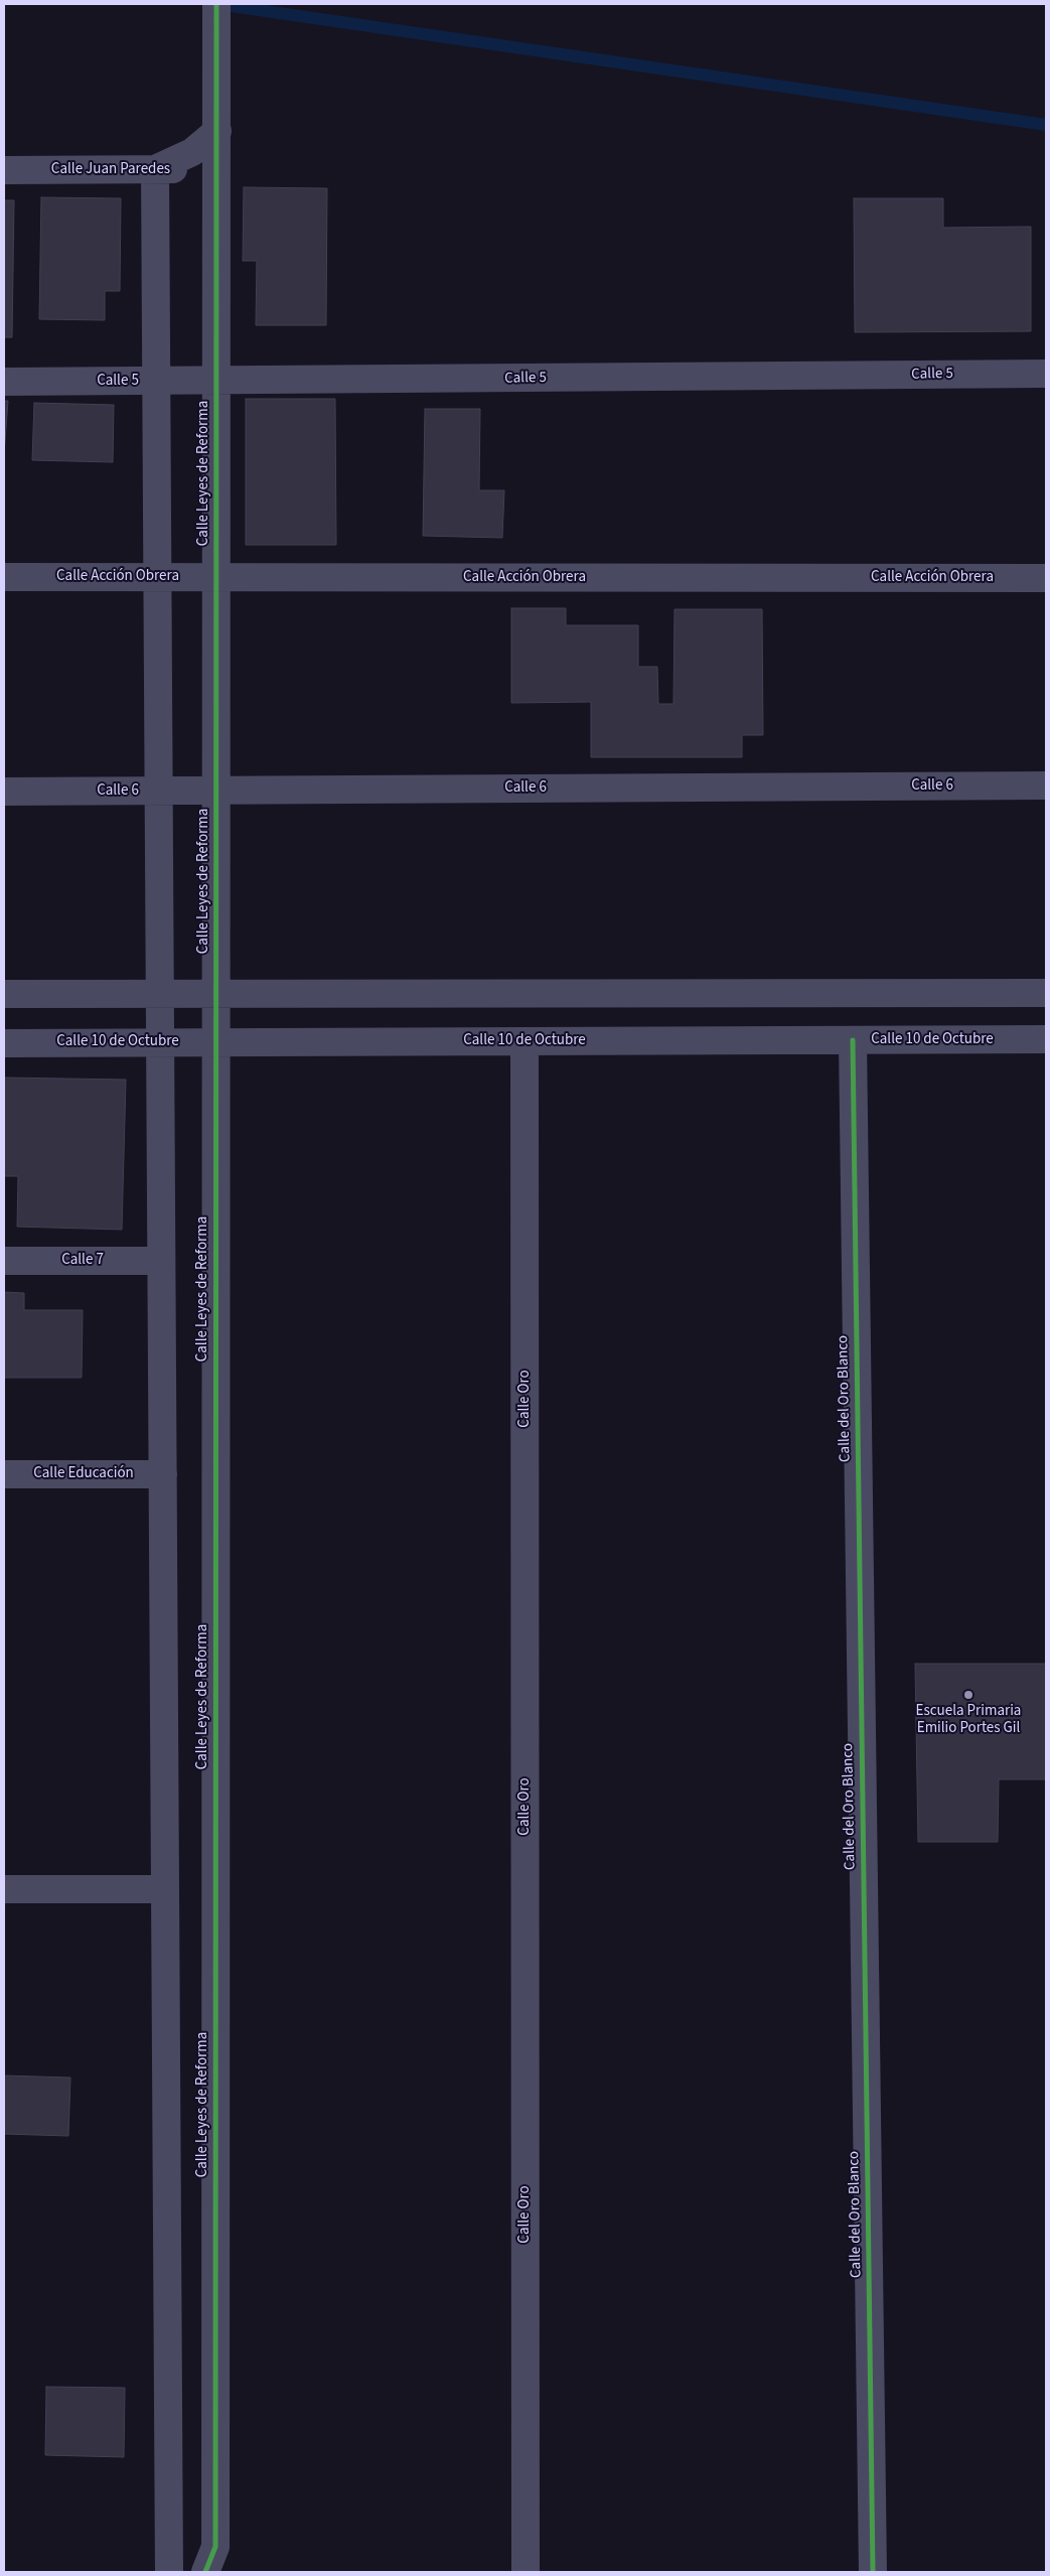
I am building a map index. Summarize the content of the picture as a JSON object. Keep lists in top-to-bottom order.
{
  "streets": {
    "street": [
      "Calle Juan Paredes",
      "Calle 5",
      "Calle Leyes de Reforma",
      "Calle Acción Obrera",
      "Calle 6",
      "Calle 10 de Octubre",
      "Calle 7",
      "Calle Oro",
      "Calle del Oro Blanco",
      "Calle Educación"
    ]
  },
  "crossings": [
    ["Calle Juan Paredes", "Calle Leyes de Reforma"],
    ["Calle 5", "Calle Leyes de Reforma"],
    ["Calle Leyes de Reforma", "Calle Acción Obrera"],
    ["Calle Leyes de Reforma", "Calle 6"],
    ["Calle Leyes de Reforma", "Calle 10 de Octubre"],
    ["Calle 10 de Octubre", "Calle Oro"],
    ["Calle 10 de Octubre", "Calle del Oro Blanco"]
  ],
  "places": ["Escuela Primaria Emilio Portes Gil"]
}
